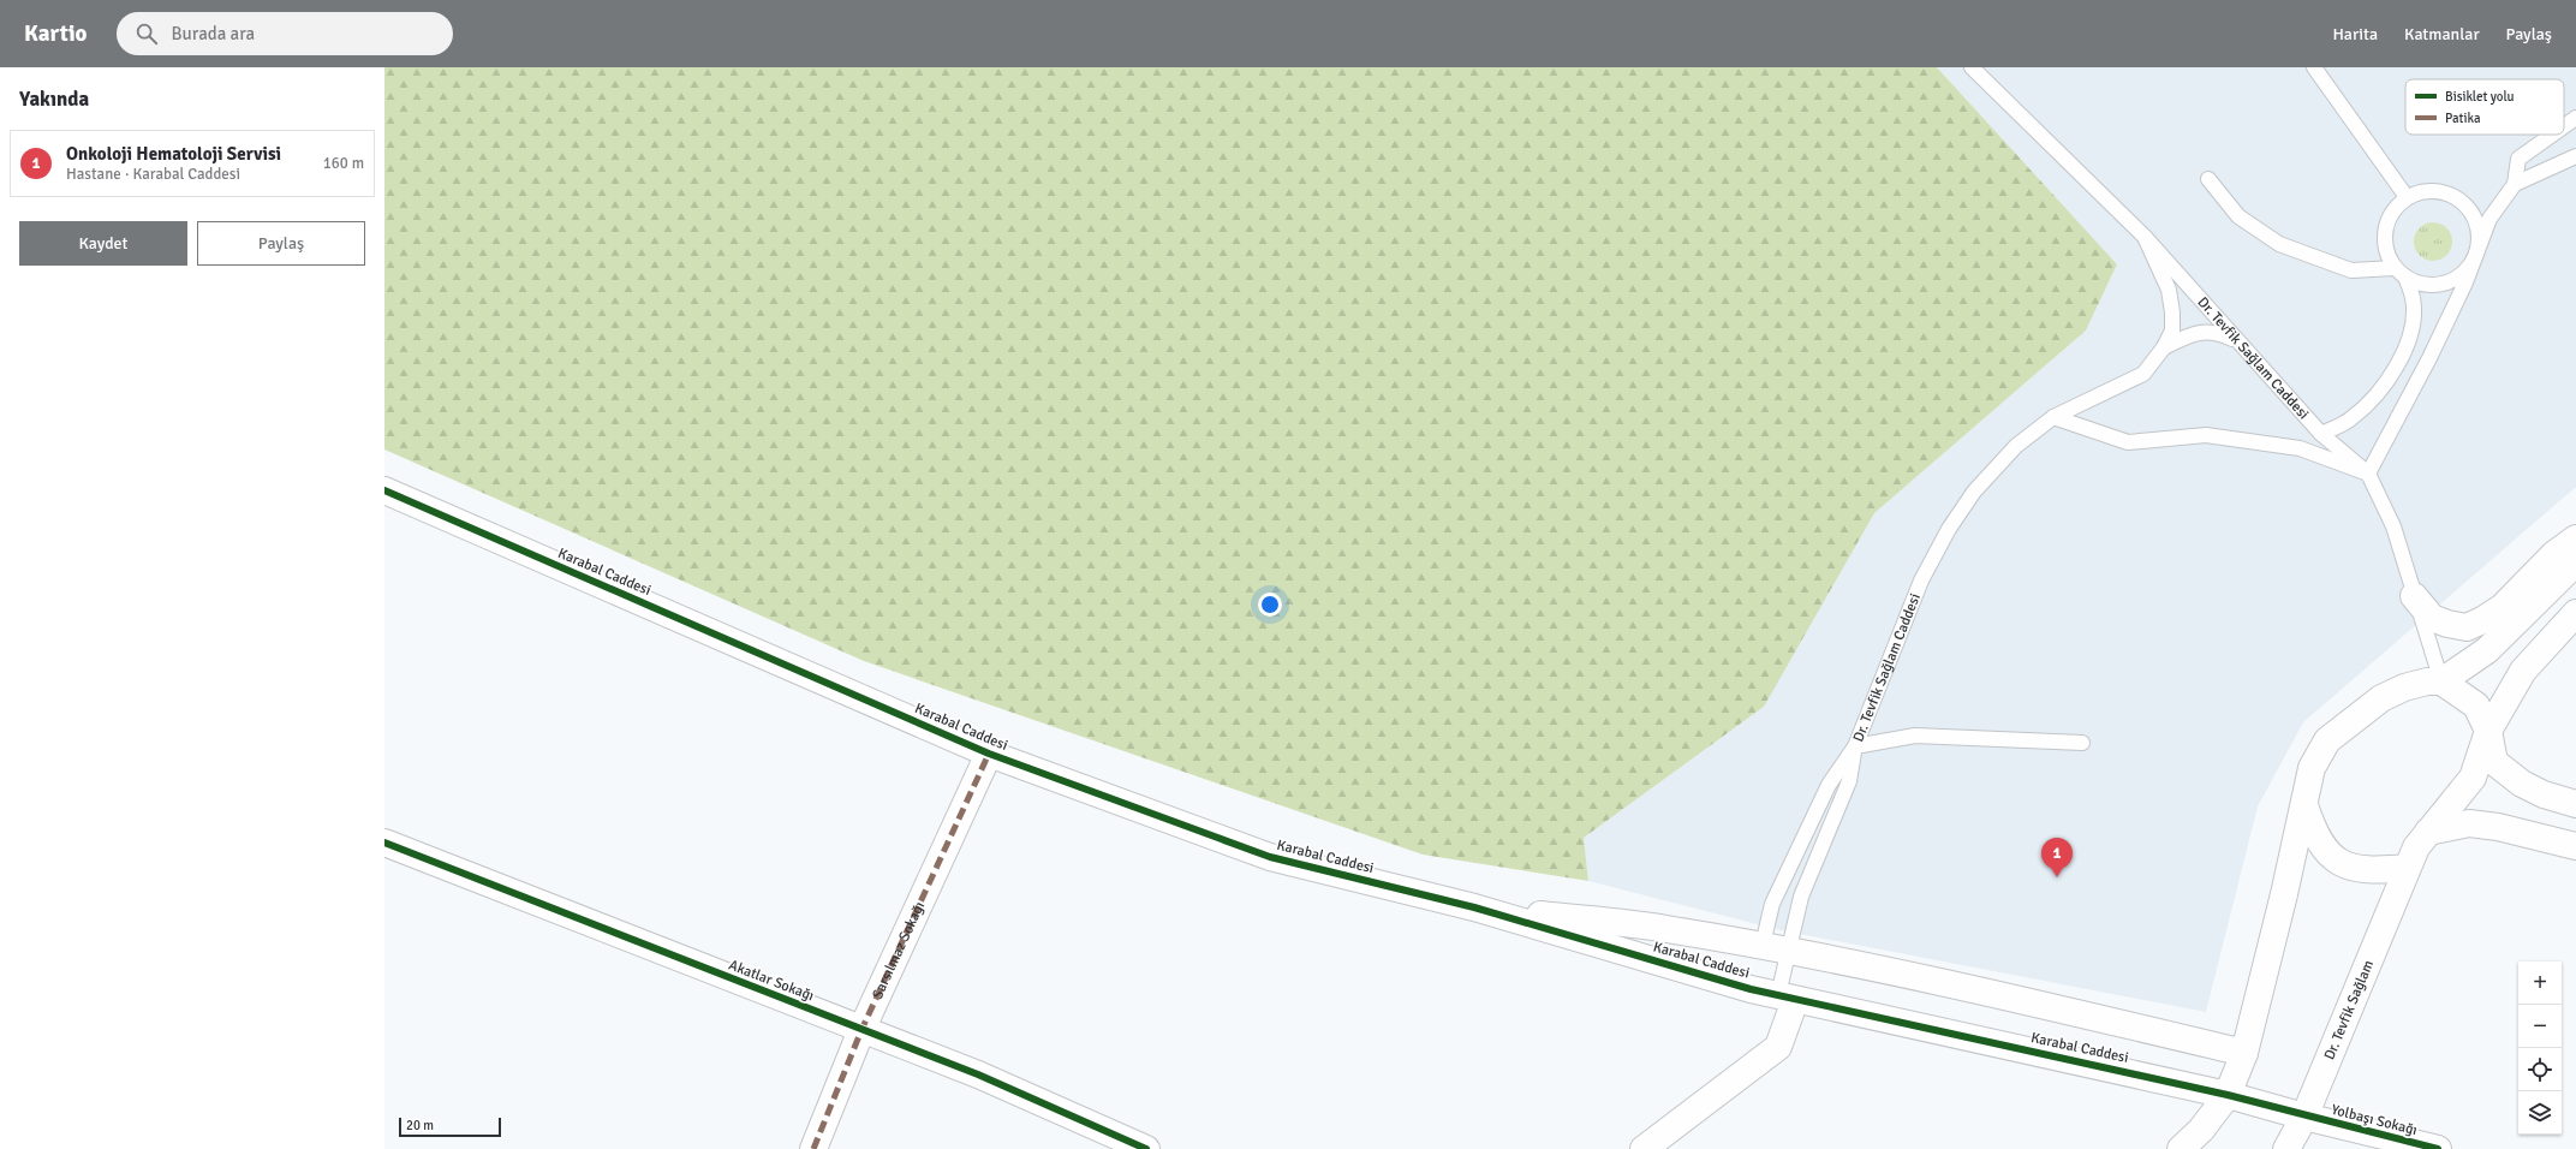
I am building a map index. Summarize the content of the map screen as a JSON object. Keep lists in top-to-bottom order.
{
  "streets": {
    "street": [
      "Karabal Caddesi",
      "Sarsılmaz Sokağı",
      "Akatlar Sokağı",
      "Dr. Tevfik Sağlam",
      "Yolbaşı Sokağı"
    ],
    "lane": ["Dr. Tevfik Sağlam Caddesi"]
  },
  "crossings": [
    ["Dr. Tevfik Sağlam Caddesi", "Karabal Caddesi"],
    ["Karabal Caddesi", "Sarsılmaz Sokağı"],
    ["Karabal Caddesi", "Dr. Tevfik Sağlam"],
    ["Karabal Caddesi", "Yolbaşı Sokağı"],
    ["Sarsılmaz Sokağı", "Akatlar Sokağı"],
    ["Dr. Tevfik Sağlam", "Yolbaşı Sokağı"]
  ],
  "legend": ["Bisiklet yolu", "Patika"],
  "scale_bar": "20 m",
  "page": {
    "header": "Kartio",
    "search": "Burada ara",
    "nav": ["Harita", "Katmanlar", "Paylaş"],
    "heading": "Yakında",
    "list": [
      {
        "mark": "1",
        "name": "Onkoloji Hematoloji Servisi",
        "note": "Hastane · Karabal Caddesi",
        "value": "160 m"
      }
    ],
    "buttons": ["Kaydet", "Paylaş"],
    "pins": "1",
    "map_buttons": ["+", "−"],
    "scale": "20 m"
  }
}
